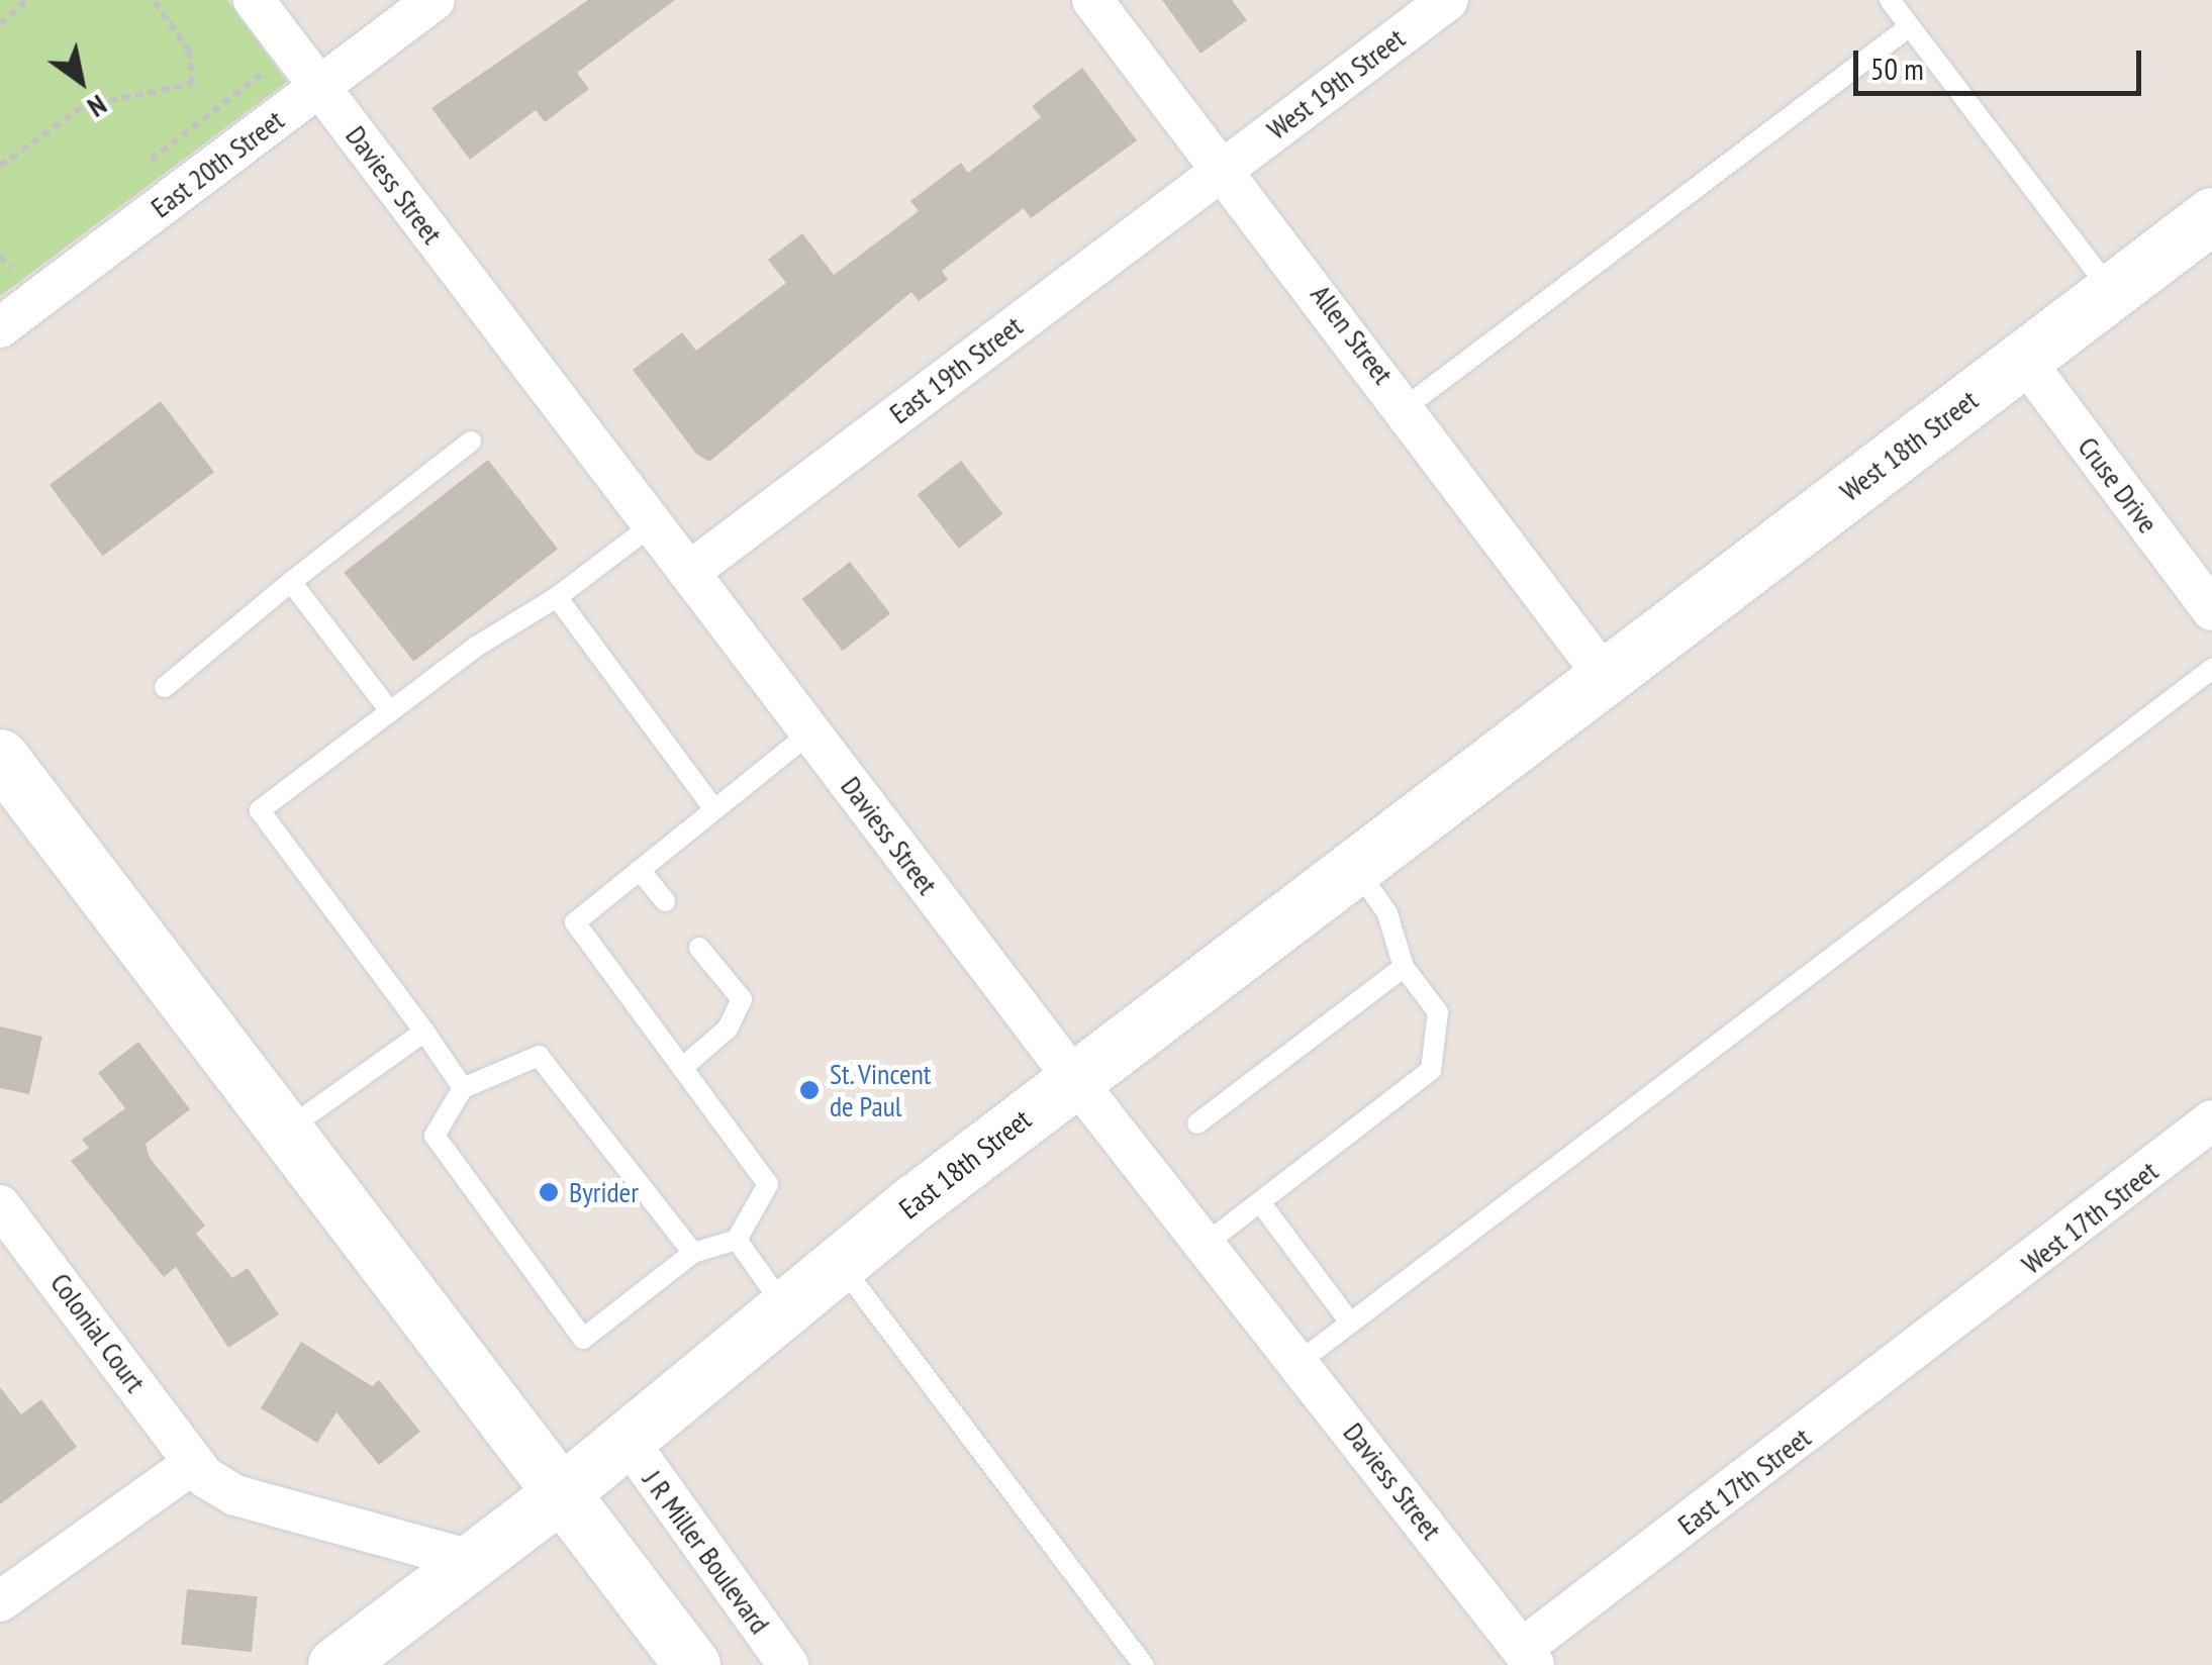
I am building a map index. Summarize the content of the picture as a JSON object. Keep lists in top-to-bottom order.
{
  "streets": {
    "street": [
      "West 19th Street",
      "East 20th Street",
      "Daviess Street",
      "Allen Street",
      "East 19th Street",
      "West 18th Street",
      "Cruse Drive",
      "East 18th Street",
      "West 17th Street",
      "Colonial Court",
      "East 17th Street",
      "J R Miller Boulevard"
    ]
  },
  "crossings": [
    ["West 19th Street", "Allen Street"],
    ["West 19th Street", "East 19th Street"],
    ["East 20th Street", "Daviess Street"],
    ["Daviess Street", "East 19th Street"],
    ["Daviess Street", "East 18th Street"],
    ["Daviess Street", "East 17th Street"],
    ["Allen Street", "East 19th Street"],
    ["Allen Street", "West 18th Street"],
    ["Allen Street", "East 18th Street"],
    ["West 18th Street", "Cruse Drive"],
    ["West 18th Street", "East 18th Street"],
    ["East 18th Street", "Colonial Court"],
    ["East 18th Street", "J R Miller Boulevard"],
    ["West 17th Street", "East 17th Street"]
  ],
  "places": ["St. Vincent de Paul", "Byrider"],
  "scale_bar": "50 m",
  "north": "bottom right"
}
